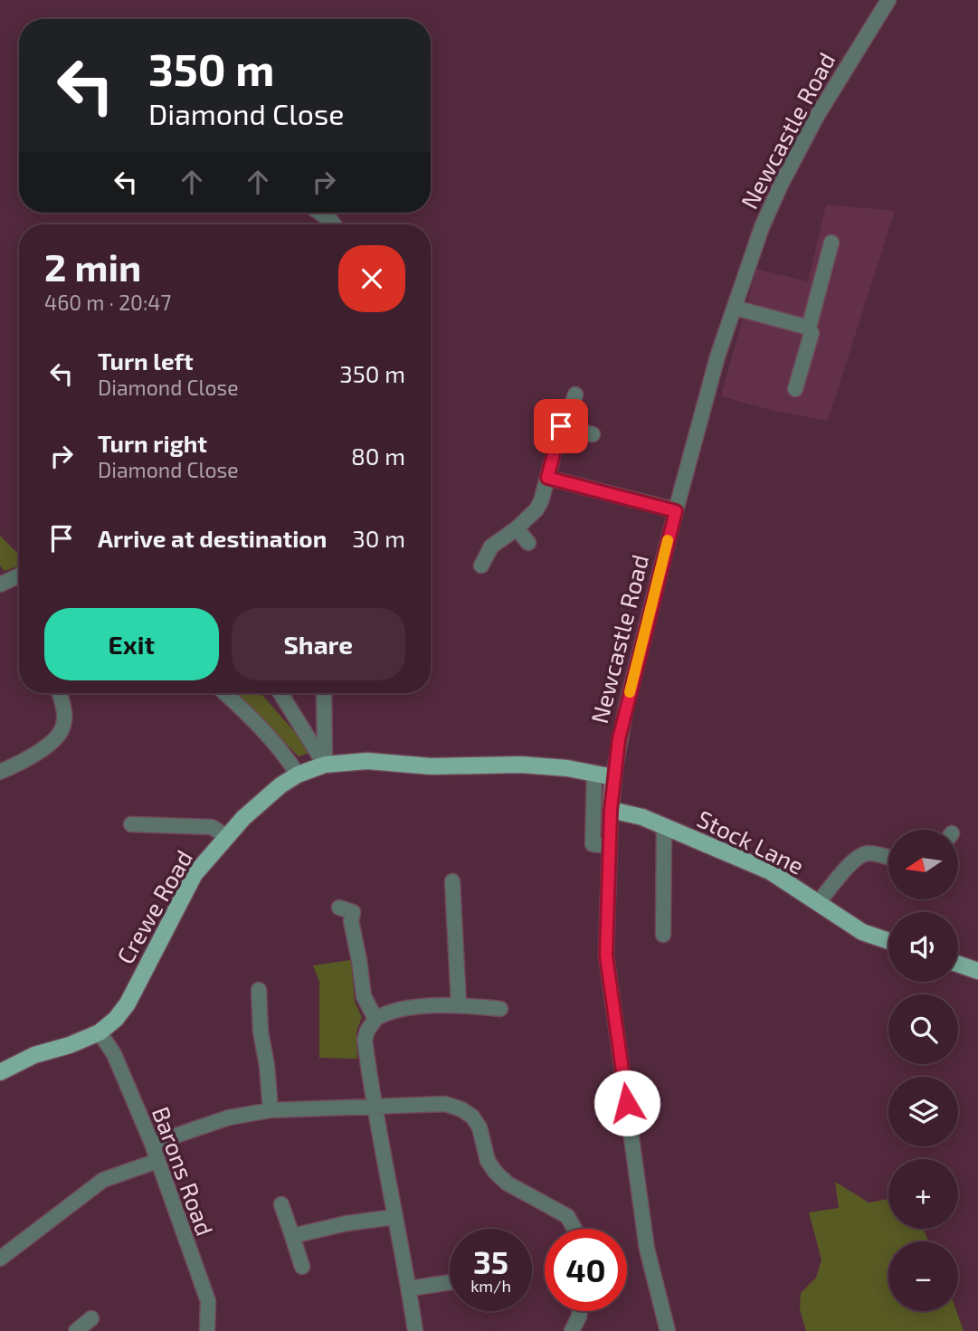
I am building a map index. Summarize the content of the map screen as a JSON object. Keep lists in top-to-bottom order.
{
  "streets": {
    "main road": ["Newcastle Road", "Stock Lane", "Crewe Road"],
    "street": ["Barons Road"]
  },
  "crossings": [
    ["Newcastle Road", "Stock Lane"],
    ["Newcastle Road", "Crewe Road"],
    ["Crewe Road", "Barons Road"]
  ],
  "north": "left",
  "page": {
    "turn": ["350 m", "Diamond Close"],
    "heading": ["2 min", "460 m · 20:47"],
    "list": [
      {
        "name": "Turn left",
        "note": "Diamond Close",
        "value": "350 m"
      },
      {
        "name": "Turn right",
        "note": "Diamond Close",
        "value": "80 m"
      },
      {
        "name": "Arrive at destination",
        "value": "30 m"
      }
    ],
    "buttons": ["Exit", "Share"],
    "map_buttons": ["+", "−"],
    "speed": "35 km/h",
    "limit": "40"
  }
}
